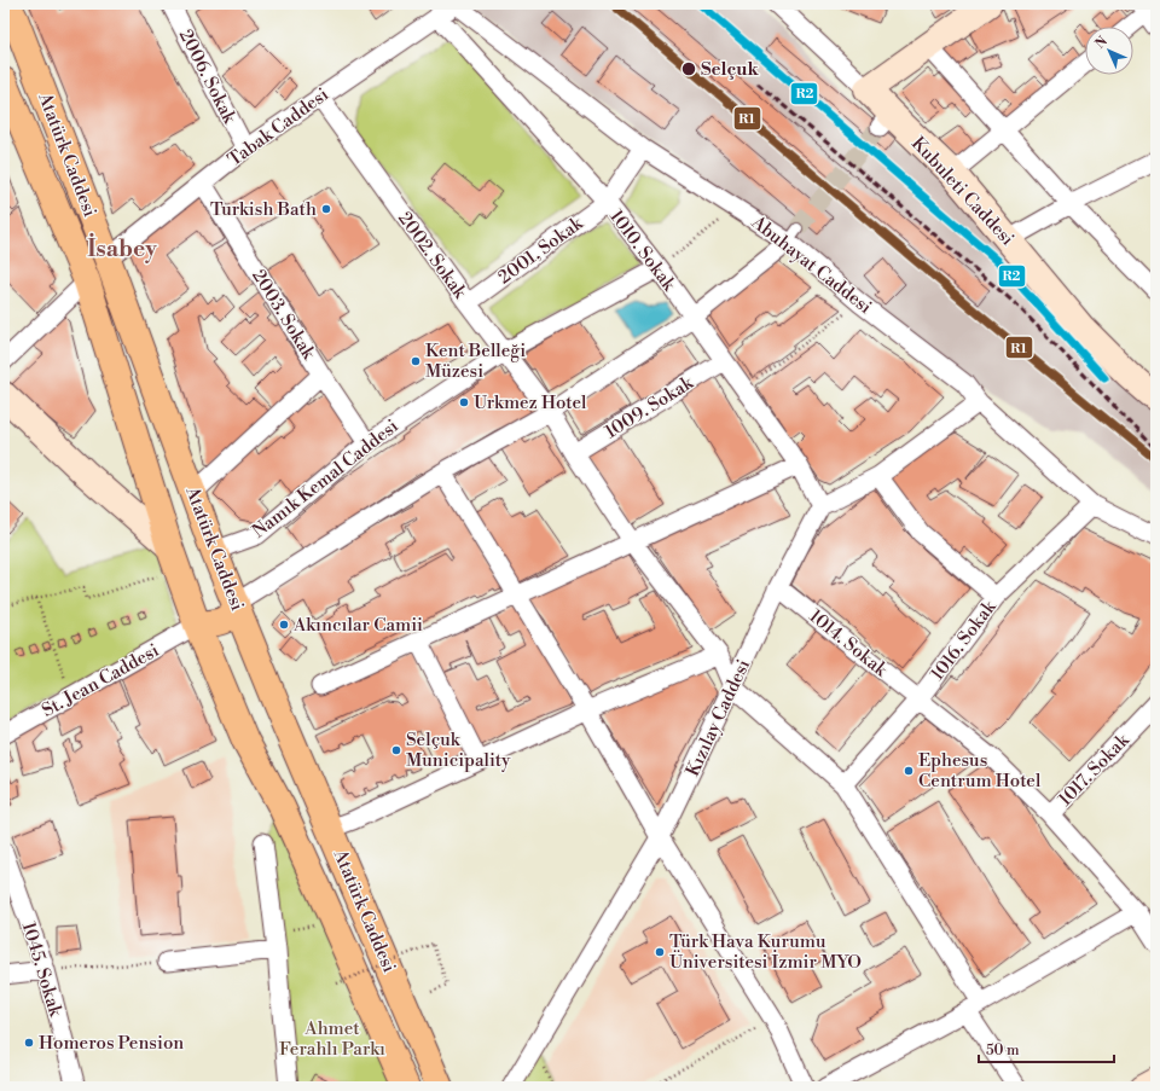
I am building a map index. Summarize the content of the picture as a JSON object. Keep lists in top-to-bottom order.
{
  "streets": {
    "highway": ["Atatürk Caddesi"],
    "street": [
      "2006. Sokak",
      "Tabak Caddesi",
      "Kubuleti Caddesi",
      "2001, Sokak",
      "1010. Sokak",
      "2002. Sokak",
      "Abuhayat Caddesi",
      "2003. Sokak",
      "1009. Sokak",
      "Namık Kemal Caddesi",
      "1016. Sokak",
      "1014. Sokak",
      "St. Jean Caddesi",
      "Kızılay Caddesi",
      "1017. Sokak",
      "1045. Sokak"
    ]
  },
  "crossings": [
    ["2006. Sokak", "Tabak Caddesi"],
    ["Tabak Caddesi", "Atatürk Caddesi"],
    ["Tabak Caddesi", "1010. Sokak"],
    ["Tabak Caddesi", "2002. Sokak"],
    ["Tabak Caddesi", "Abuhayat Caddesi"],
    ["Tabak Caddesi", "2003. Sokak"],
    ["Atatürk Caddesi", "Namık Kemal Caddesi"],
    ["Atatürk Caddesi", "St. Jean Caddesi"],
    ["2001, Sokak", "1010. Sokak"],
    ["2001, Sokak", "2002. Sokak"],
    ["2001, Sokak", "Abuhayat Caddesi"],
    ["1010. Sokak", "1009. Sokak"],
    ["1010. Sokak", "Namık Kemal Caddesi"],
    ["1010. Sokak", "Kızılay Caddesi"],
    ["2002. Sokak", "1009. Sokak"],
    ["2002. Sokak", "Namık Kemal Caddesi"],
    ["2002. Sokak", "Kızılay Caddesi"],
    ["Abuhayat Caddesi", "1016. Sokak"],
    ["2003. Sokak", "Namık Kemal Caddesi"],
    ["1016. Sokak", "1014. Sokak"],
    ["1014. Sokak", "Kızılay Caddesi"],
    ["1014. Sokak", "1017. Sokak"]
  ],
  "districts": ["İsabey"],
  "parks": ["Ahmet Ferahlı Parkı"],
  "places": [
    "Selçuk",
    "Turkish Bath",
    "Kent Belleği Müzesi",
    "Urkmez Hotel",
    "Akıncılar Camii",
    "Selçuk Municipality",
    "Ephesus Centrum Hotel",
    "Türk Hava Kurumu Üniversitesi İzmir MYO",
    "Homeros Pension"
  ],
  "lines": ["transit line R1", "transit line R2"],
  "scale_bar": "50 m",
  "north": "top left"
}
